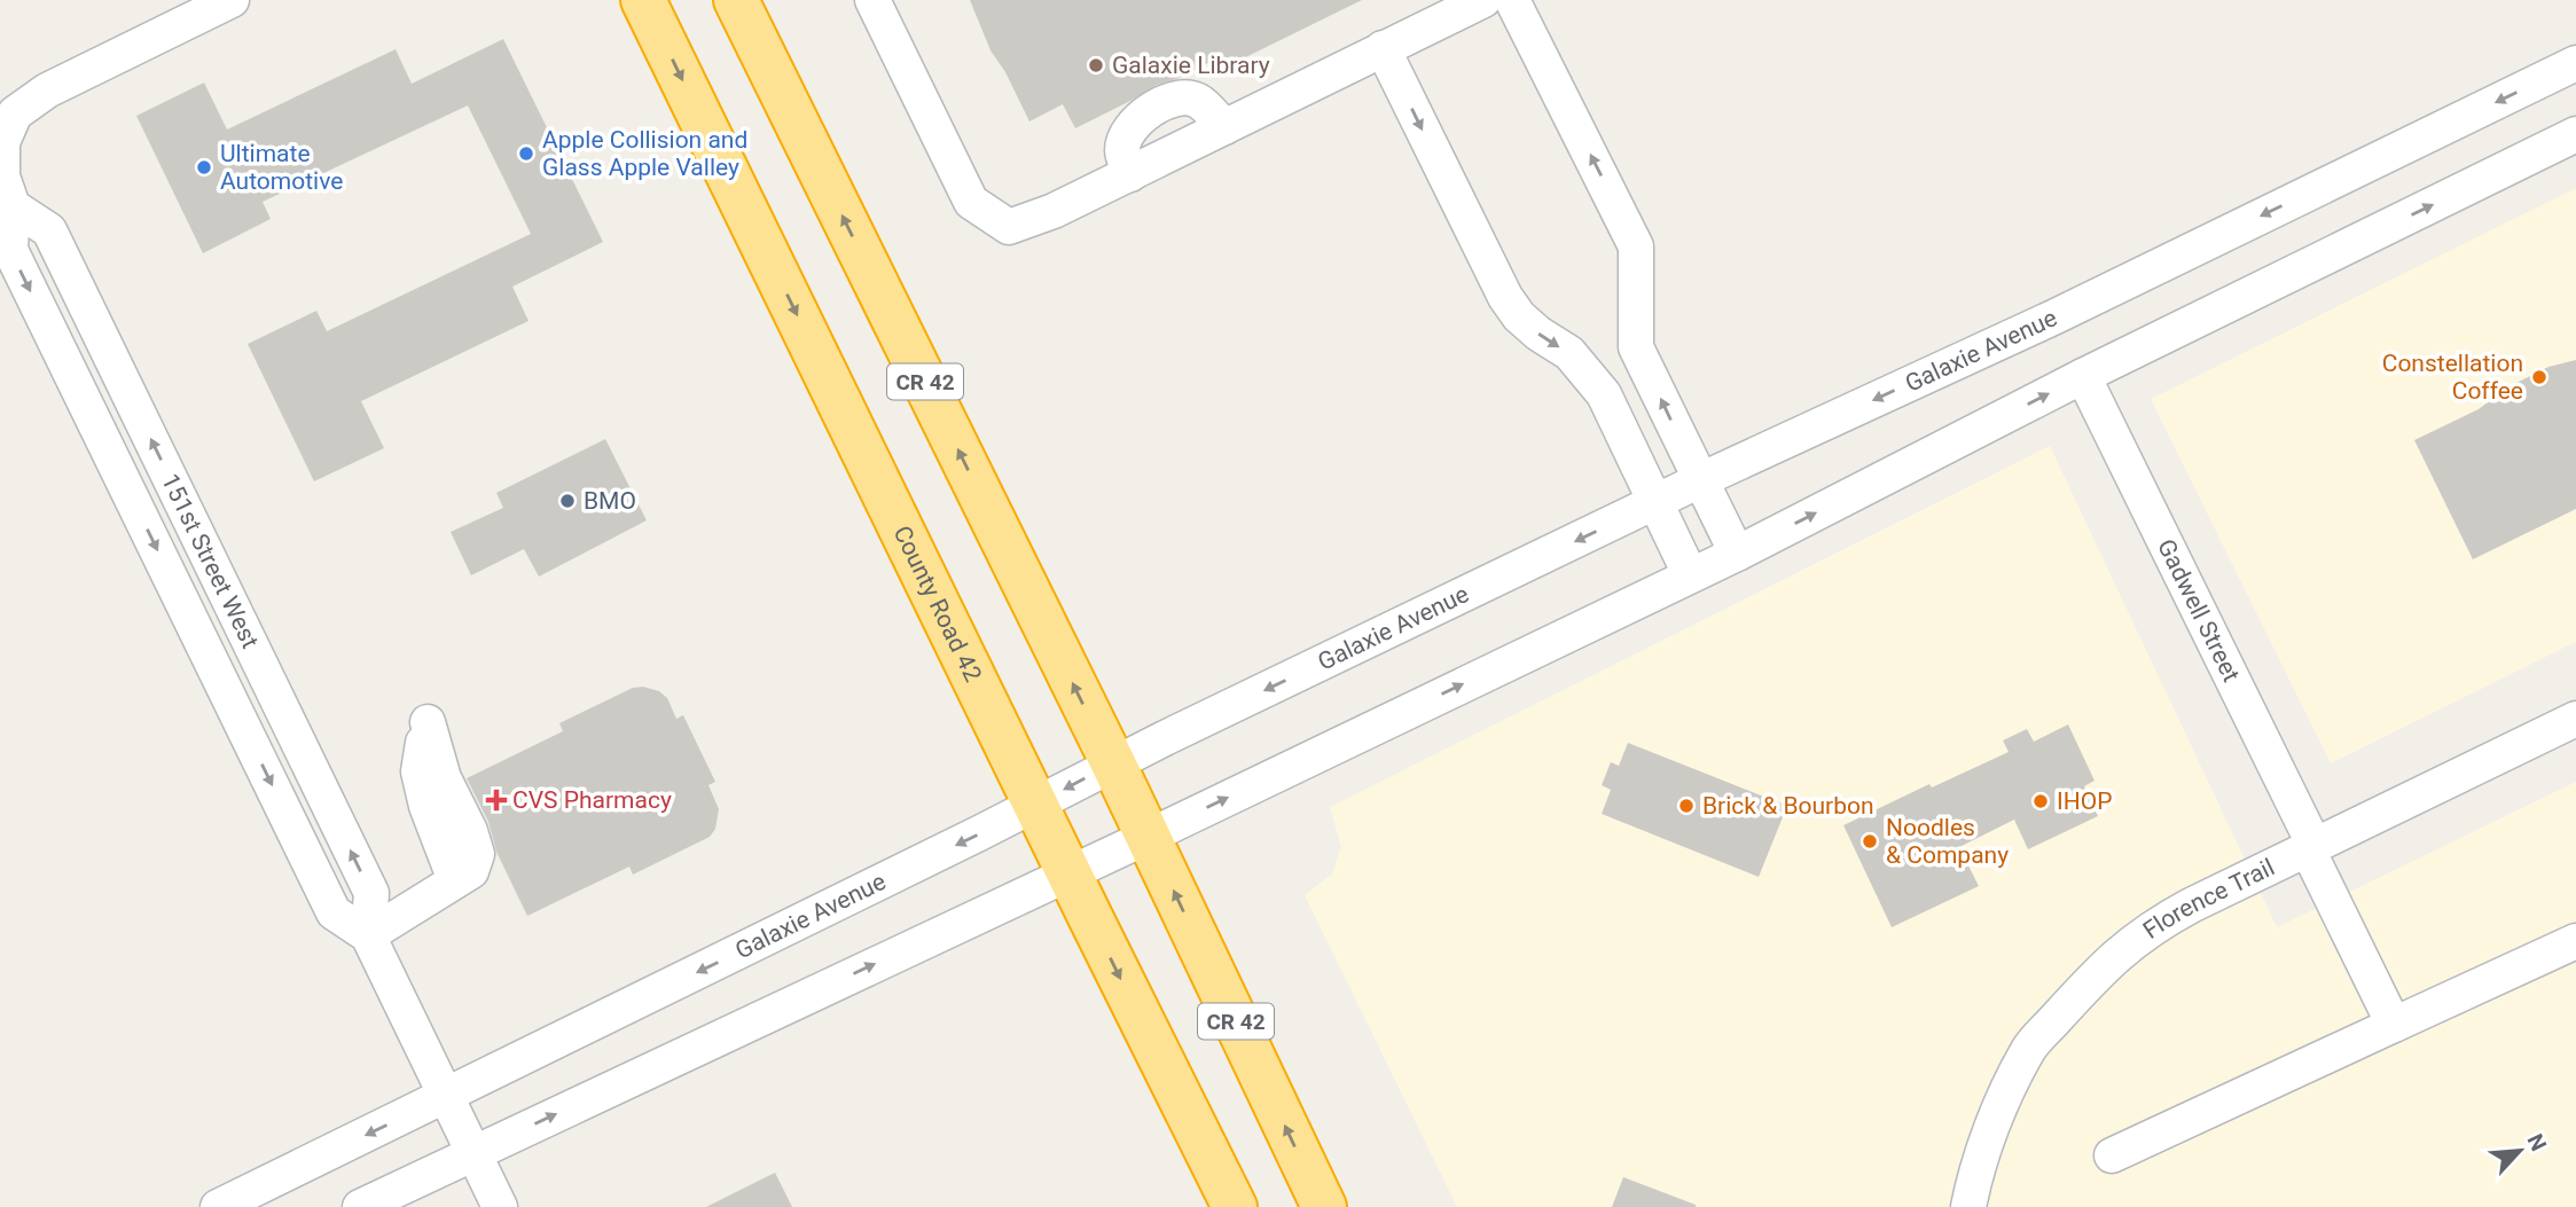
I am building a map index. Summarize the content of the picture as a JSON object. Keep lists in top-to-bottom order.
{
  "streets": {
    "highway": ["CR 42", "County Road 42"],
    "street": [
      "Galaxie Avenue",
      "151st Street West",
      "Gadwell Street",
      "Florence Trail"
    ]
  },
  "crossings": [
    ["Galaxie Avenue", "CR 42"],
    ["Galaxie Avenue", "County Road 42"],
    ["Gadwell Street", "Florence Trail"]
  ],
  "places": {
    "other": [
      "Galaxie Library",
      "Apple Collision and Glass Apple Valley",
      "Ultimate Automotive",
      "Constellation Coffee",
      "BMO",
      "IHOP",
      "Brick & Bourbon",
      "Noodles & Company"
    ],
    "health": ["CVS Pharmacy"]
  },
  "north": "top right"
}
